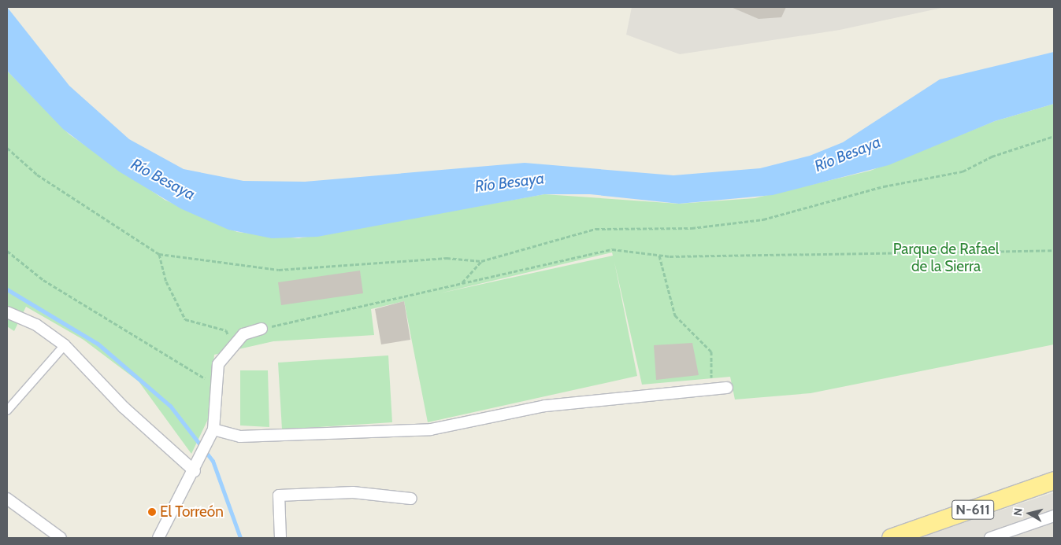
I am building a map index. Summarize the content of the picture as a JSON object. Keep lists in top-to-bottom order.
{
  "streets": {
    "highway": ["N-611"]
  },
  "water": ["Río Besaya"],
  "parks": ["Parque de Rafael de la Sierra"],
  "places": ["El Torreón"],
  "north": "left"
}
